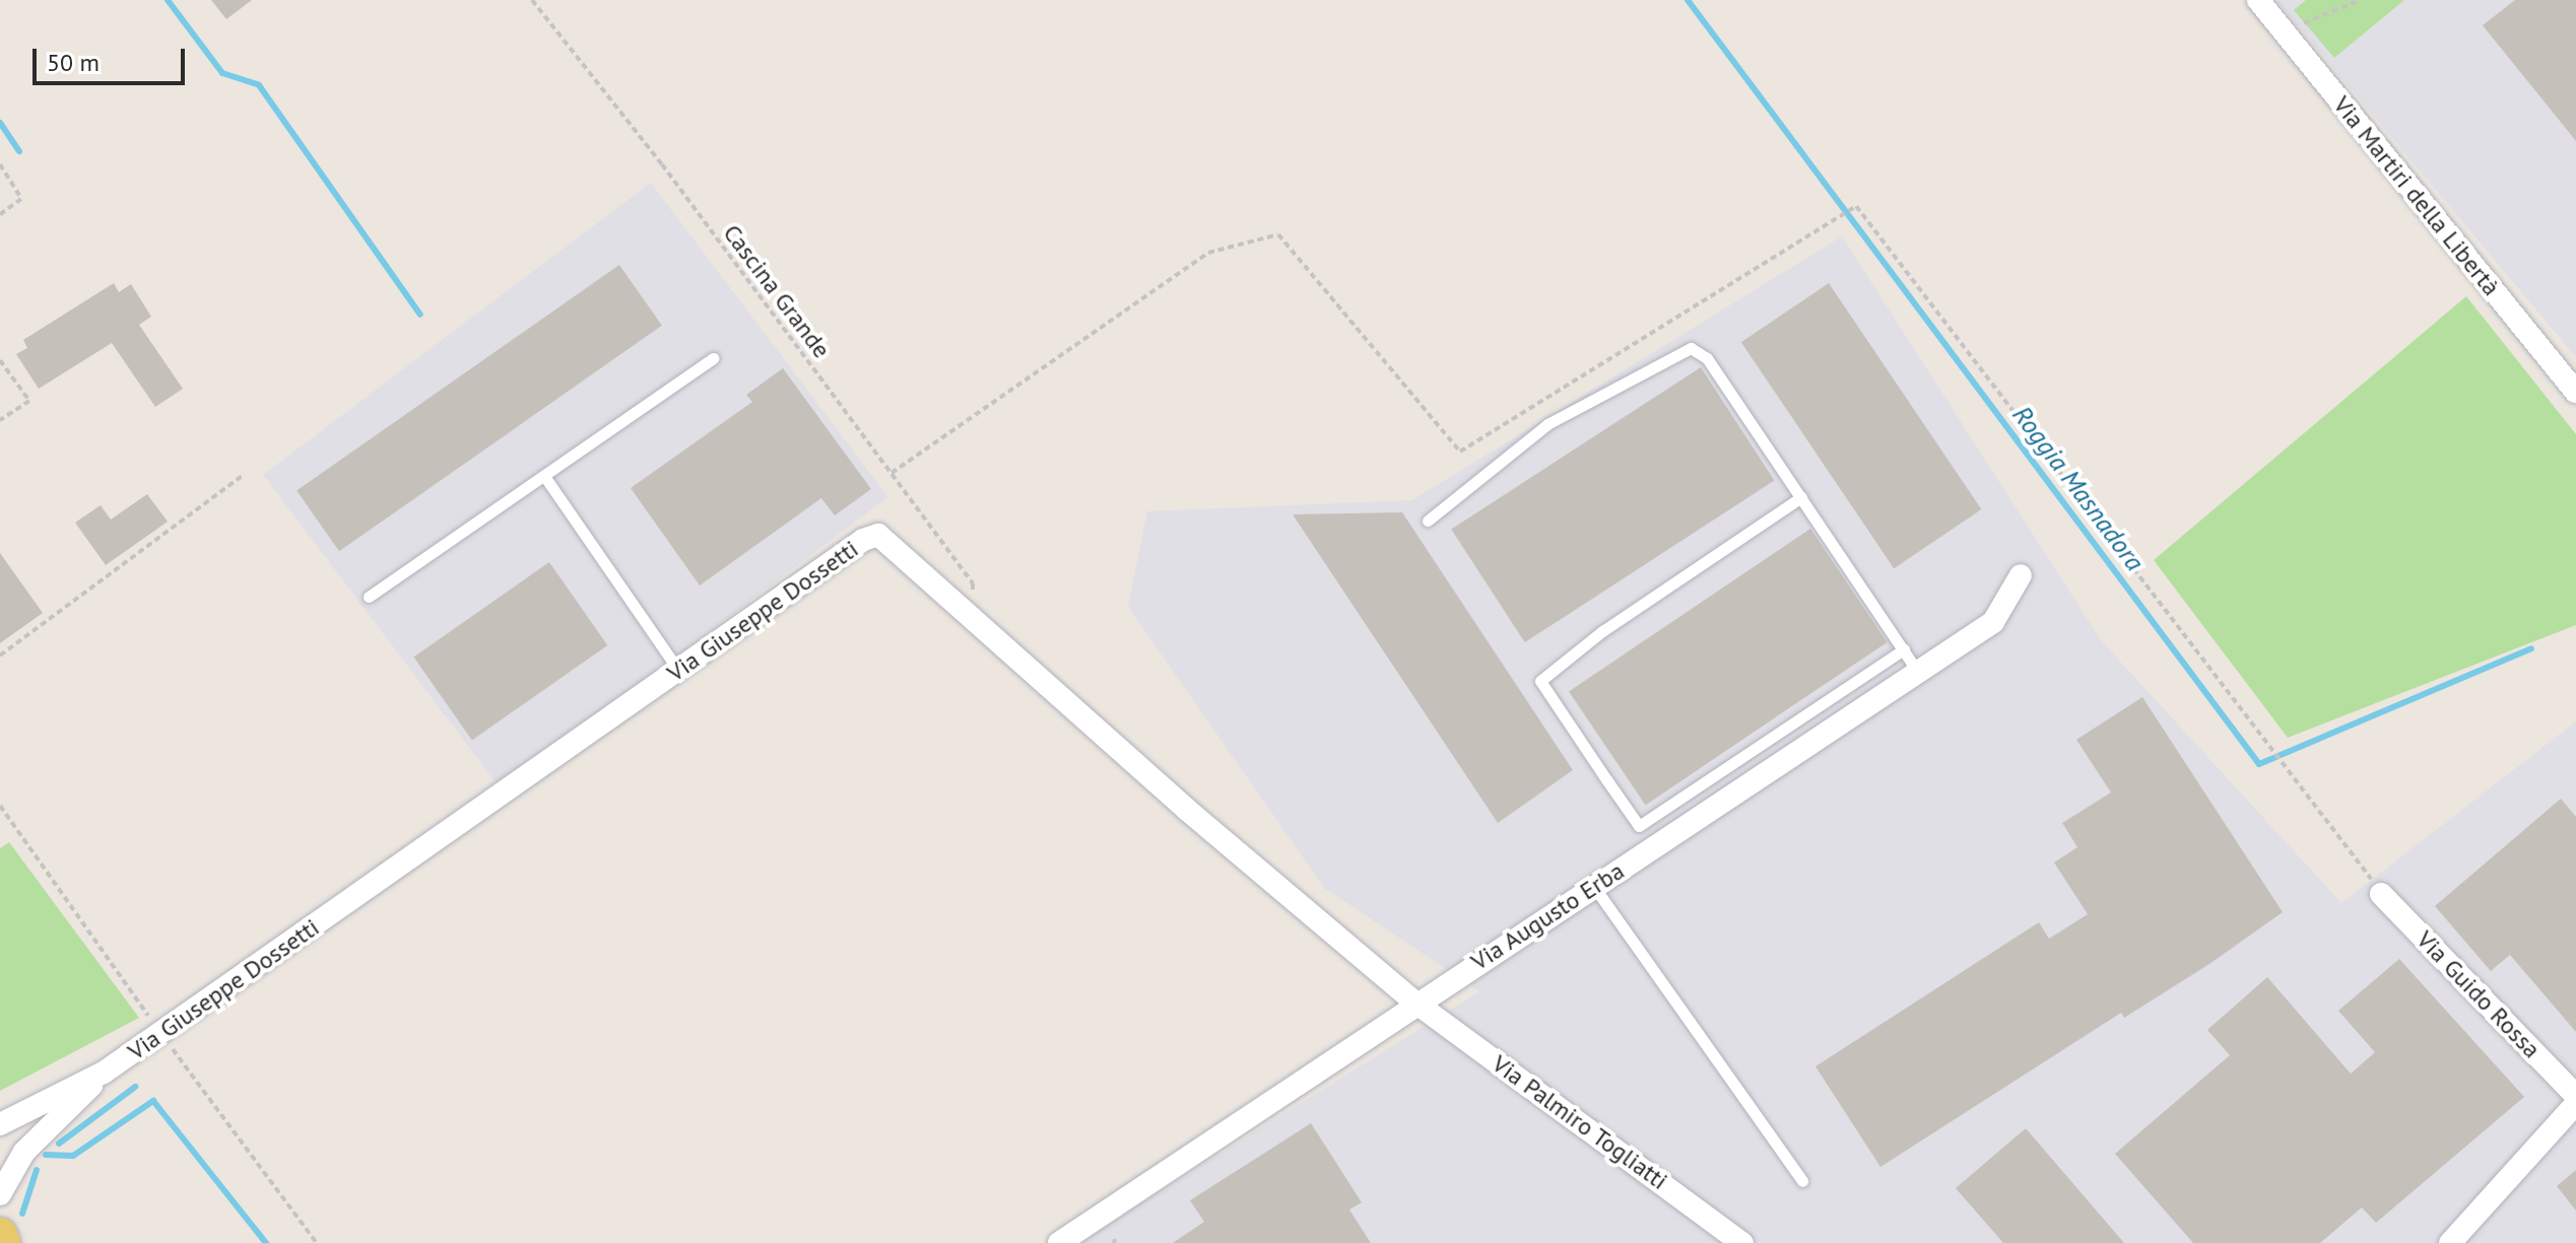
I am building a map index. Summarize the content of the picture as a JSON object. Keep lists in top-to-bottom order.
{
  "streets": {
    "street": [
      "Via Martiri della Libertà",
      "Via Giuseppe Dossetti",
      "Via Augusto Erba",
      "Via Guido Rossa",
      "Via Palmiro Togliatti"
    ],
    "path": ["Cascina Grande"]
  },
  "crossings": [
    ["Cascina Grande", "Via Giuseppe Dossetti"],
    ["Via Giuseppe Dossetti", "Via Augusto Erba"],
    ["Via Giuseppe Dossetti", "Via Palmiro Togliatti"],
    ["Via Augusto Erba", "Via Palmiro Togliatti"]
  ],
  "water": ["Roggia Masnadora"],
  "scale_bar": "50 m"
}
